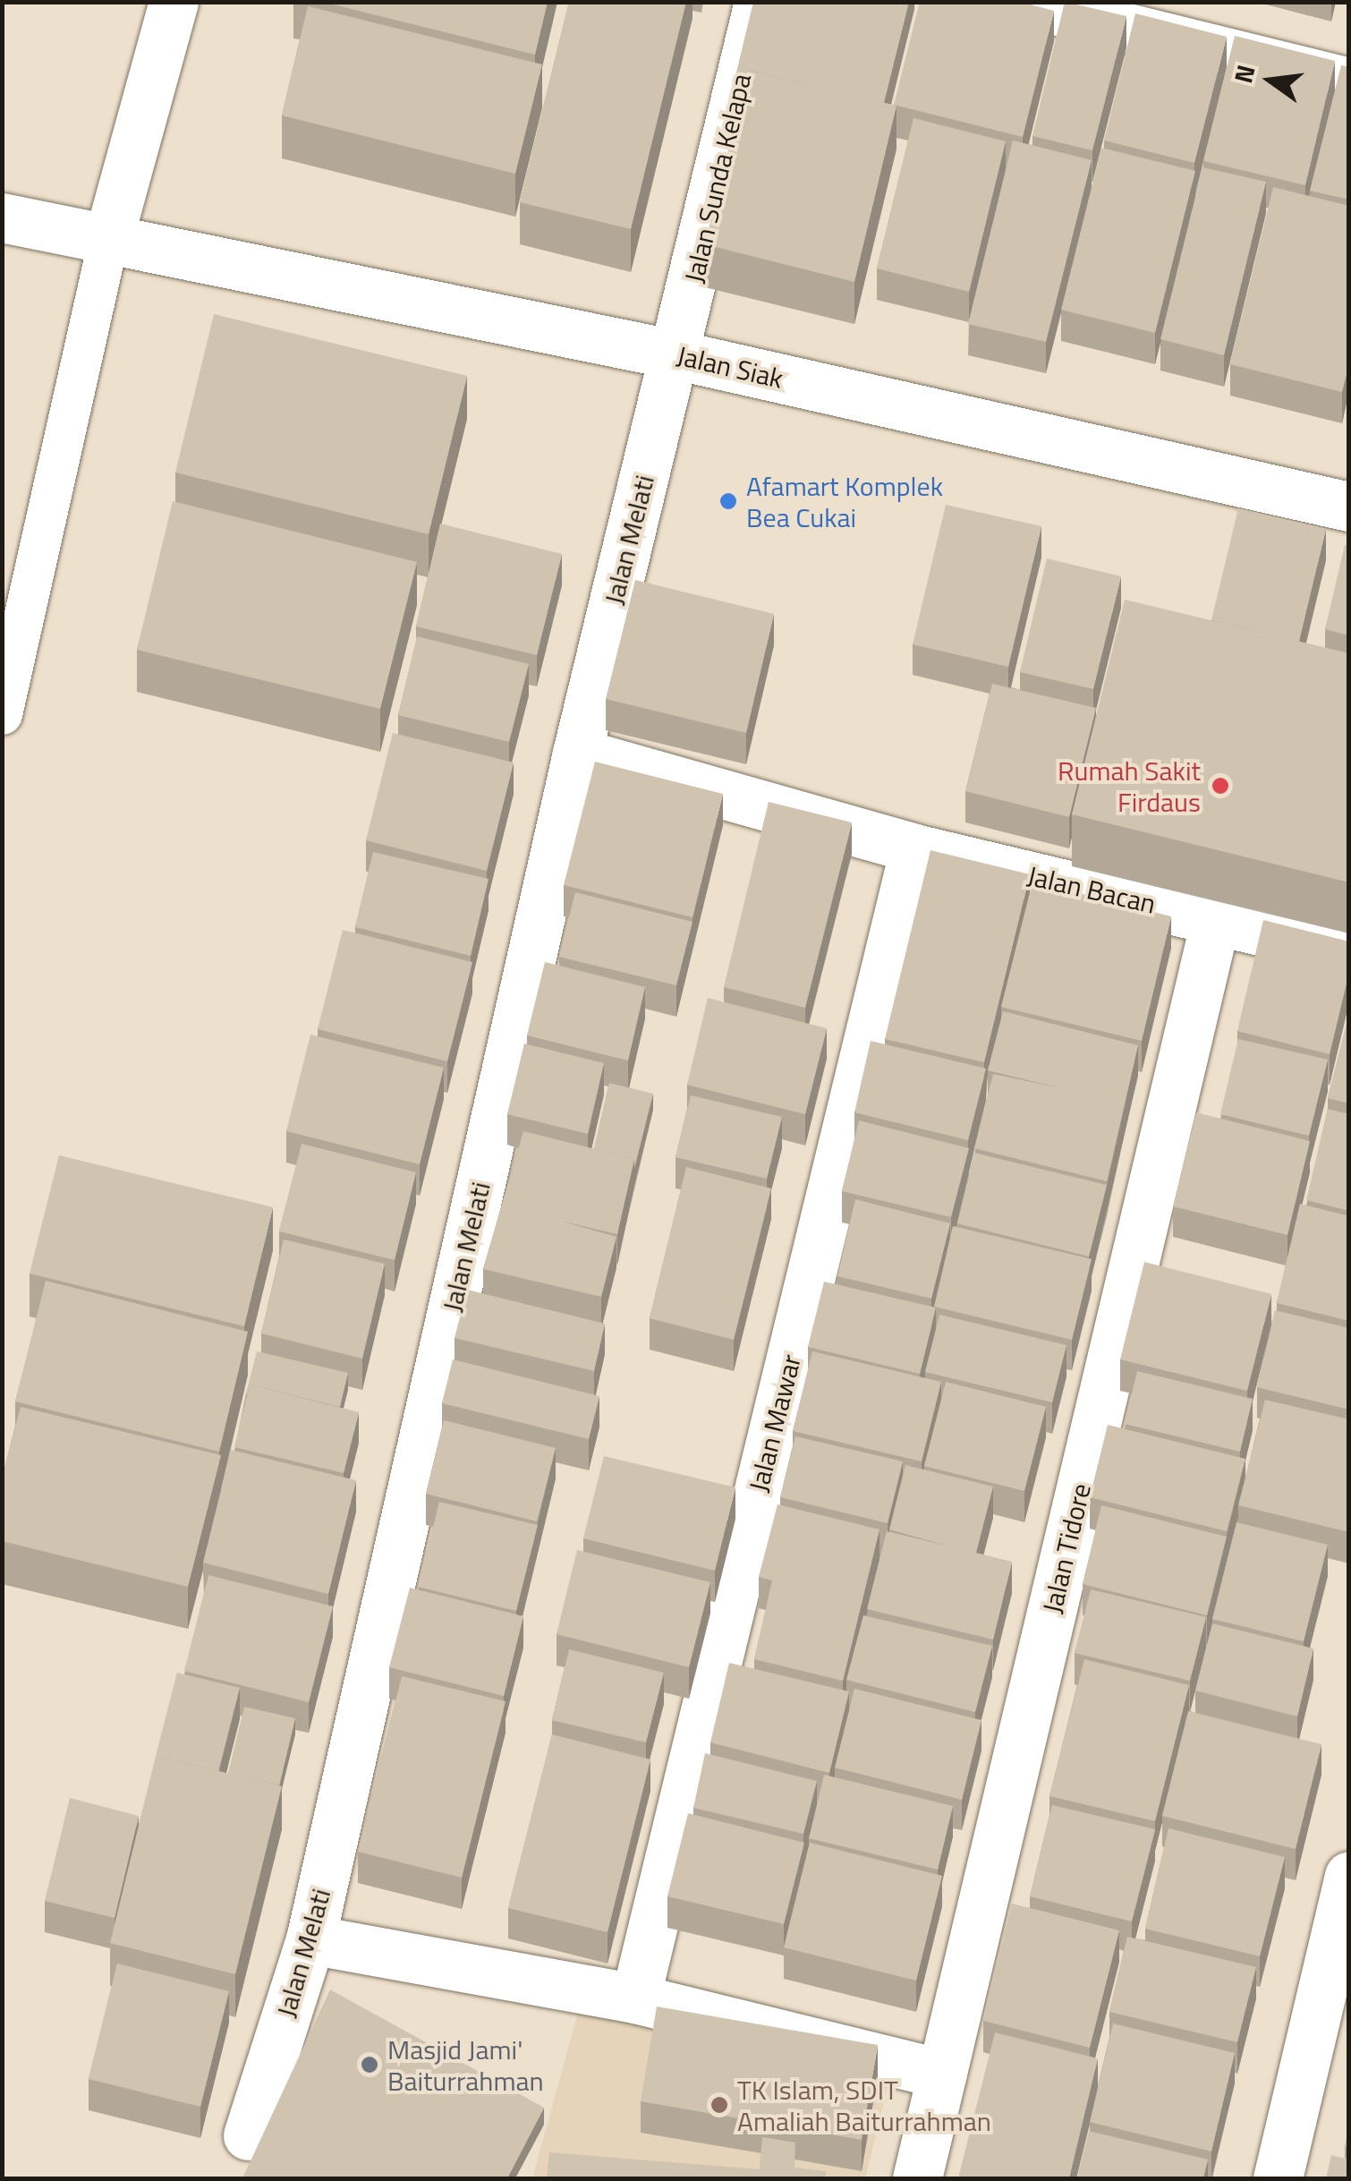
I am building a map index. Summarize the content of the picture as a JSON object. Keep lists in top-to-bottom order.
{
  "streets": {
    "street": [
      "Jalan Sunda Kelapa",
      "Jalan Siak",
      "Jalan Melati",
      "Jalan Bacan",
      "Jalan Mawar",
      "Jalan Tidore"
    ]
  },
  "crossings": [
    ["Jalan Sunda Kelapa", "Jalan Siak"],
    ["Jalan Sunda Kelapa", "Jalan Melati"],
    ["Jalan Siak", "Jalan Melati"],
    ["Jalan Melati", "Jalan Bacan"],
    ["Jalan Bacan", "Jalan Mawar"],
    ["Jalan Bacan", "Jalan Tidore"]
  ],
  "places": [
    "Afamart Komplek Bea Cukai",
    "Rumah Sakit Firdaus",
    "Masjid Jami' Baiturrahman",
    "TK Islam, SDIT Amaliah Baiturrahman"
  ],
  "north": "left"
}
